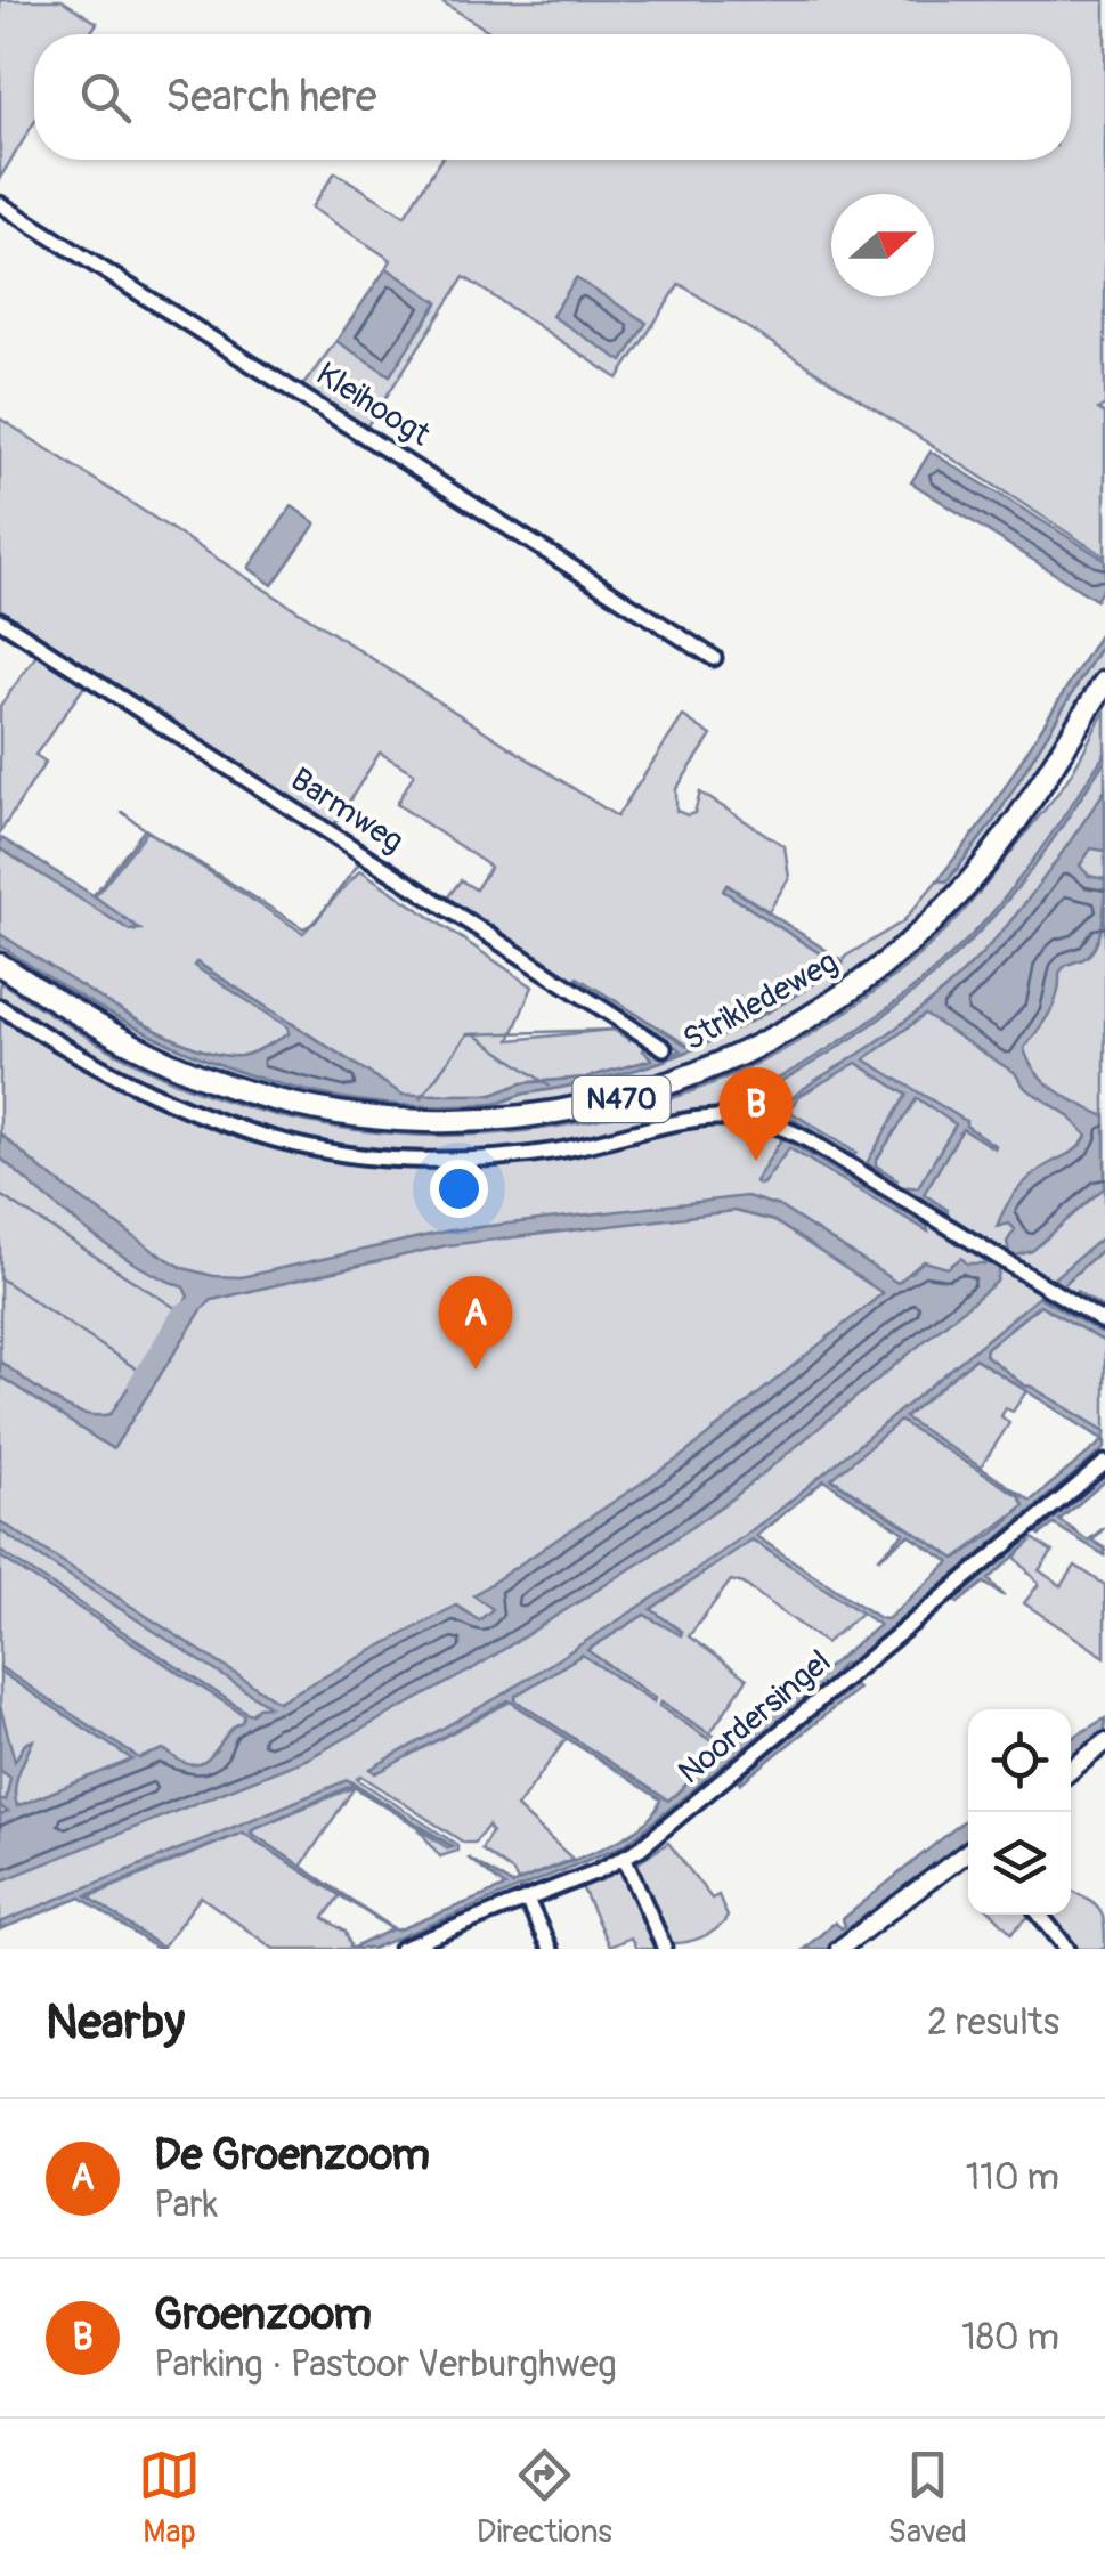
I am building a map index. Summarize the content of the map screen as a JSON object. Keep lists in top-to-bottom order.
{
  "streets": {
    "main road": ["Strikledeweg", "N470"],
    "street": ["Kleihoogt", "Barmweg", "Noordersingel"]
  },
  "north": "right",
  "page": {
    "search": "Search here",
    "pins": ["B", "A"],
    "heading": ["Nearby", "2 results"],
    "list": [
      {
        "mark": "A",
        "name": "De Groenzoom",
        "note": "Park",
        "value": "110 m"
      },
      {
        "mark": "B",
        "name": "Groenzoom",
        "note": "Parking · Pastoor Verburghweg",
        "value": "180 m"
      }
    ],
    "nav": ["Map", "Directions", "Saved"]
  }
}
